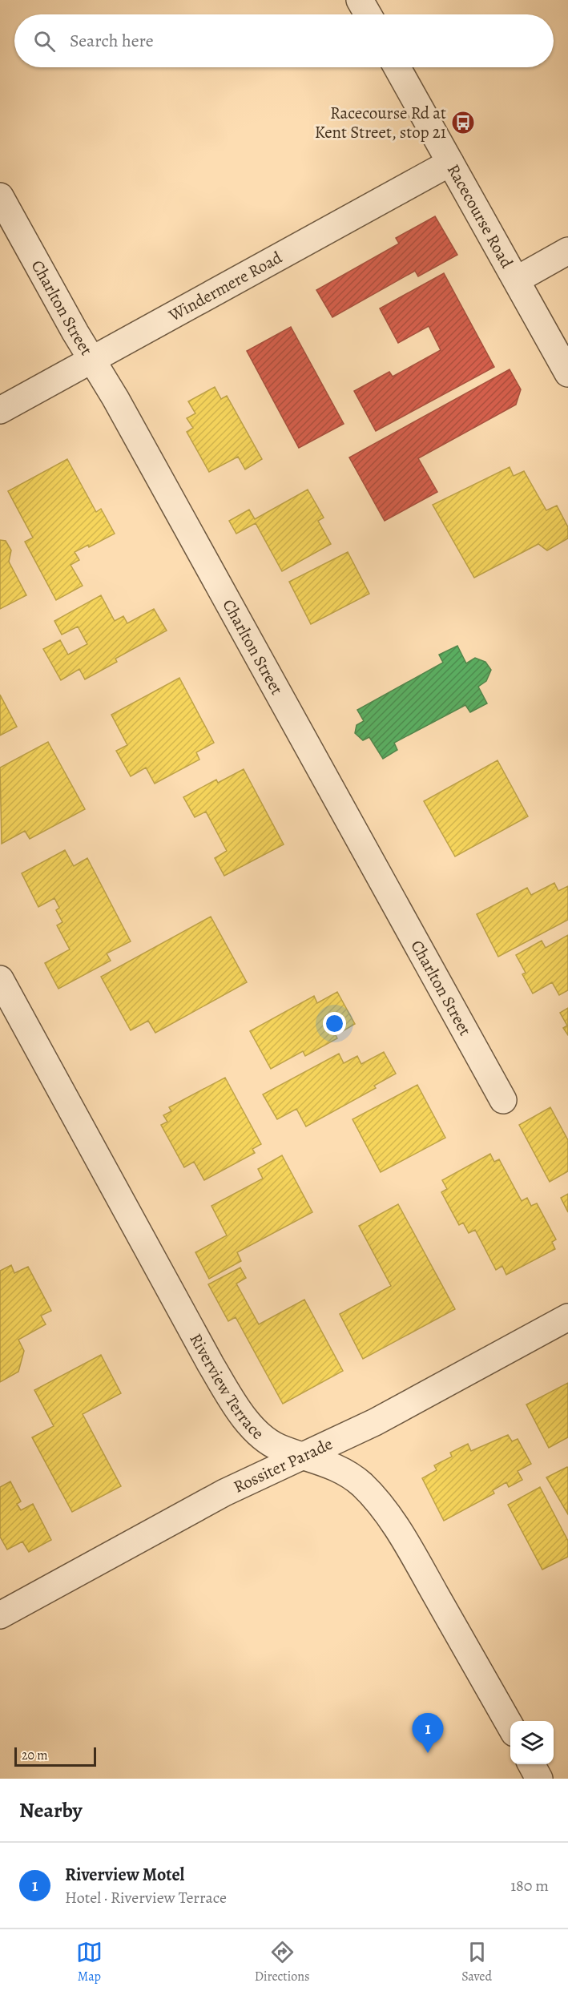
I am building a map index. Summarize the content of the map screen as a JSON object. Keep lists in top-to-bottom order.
{
  "streets": {
    "street": [
      "Racecourse Road",
      "Windermere Road",
      "Charlton Street",
      "Riverview Terrace",
      "Rossiter Parade"
    ]
  },
  "crossings": [
    ["Racecourse Road", "Windermere Road"],
    ["Windermere Road", "Charlton Street"],
    ["Riverview Terrace", "Rossiter Parade"]
  ],
  "places": {
    "bus stop": ["Racecourse Rd at Kent Street, stop 21"]
  },
  "scale_bar": "20 m",
  "page": {
    "search": "Search here",
    "pins": "1",
    "scale": "20 m",
    "heading": "Nearby",
    "list": [
      {
        "mark": "1",
        "name": "Riverview Motel",
        "note": "Hotel · Riverview Terrace",
        "value": "180 m"
      }
    ],
    "nav": ["Map", "Directions", "Saved"]
  }
}
